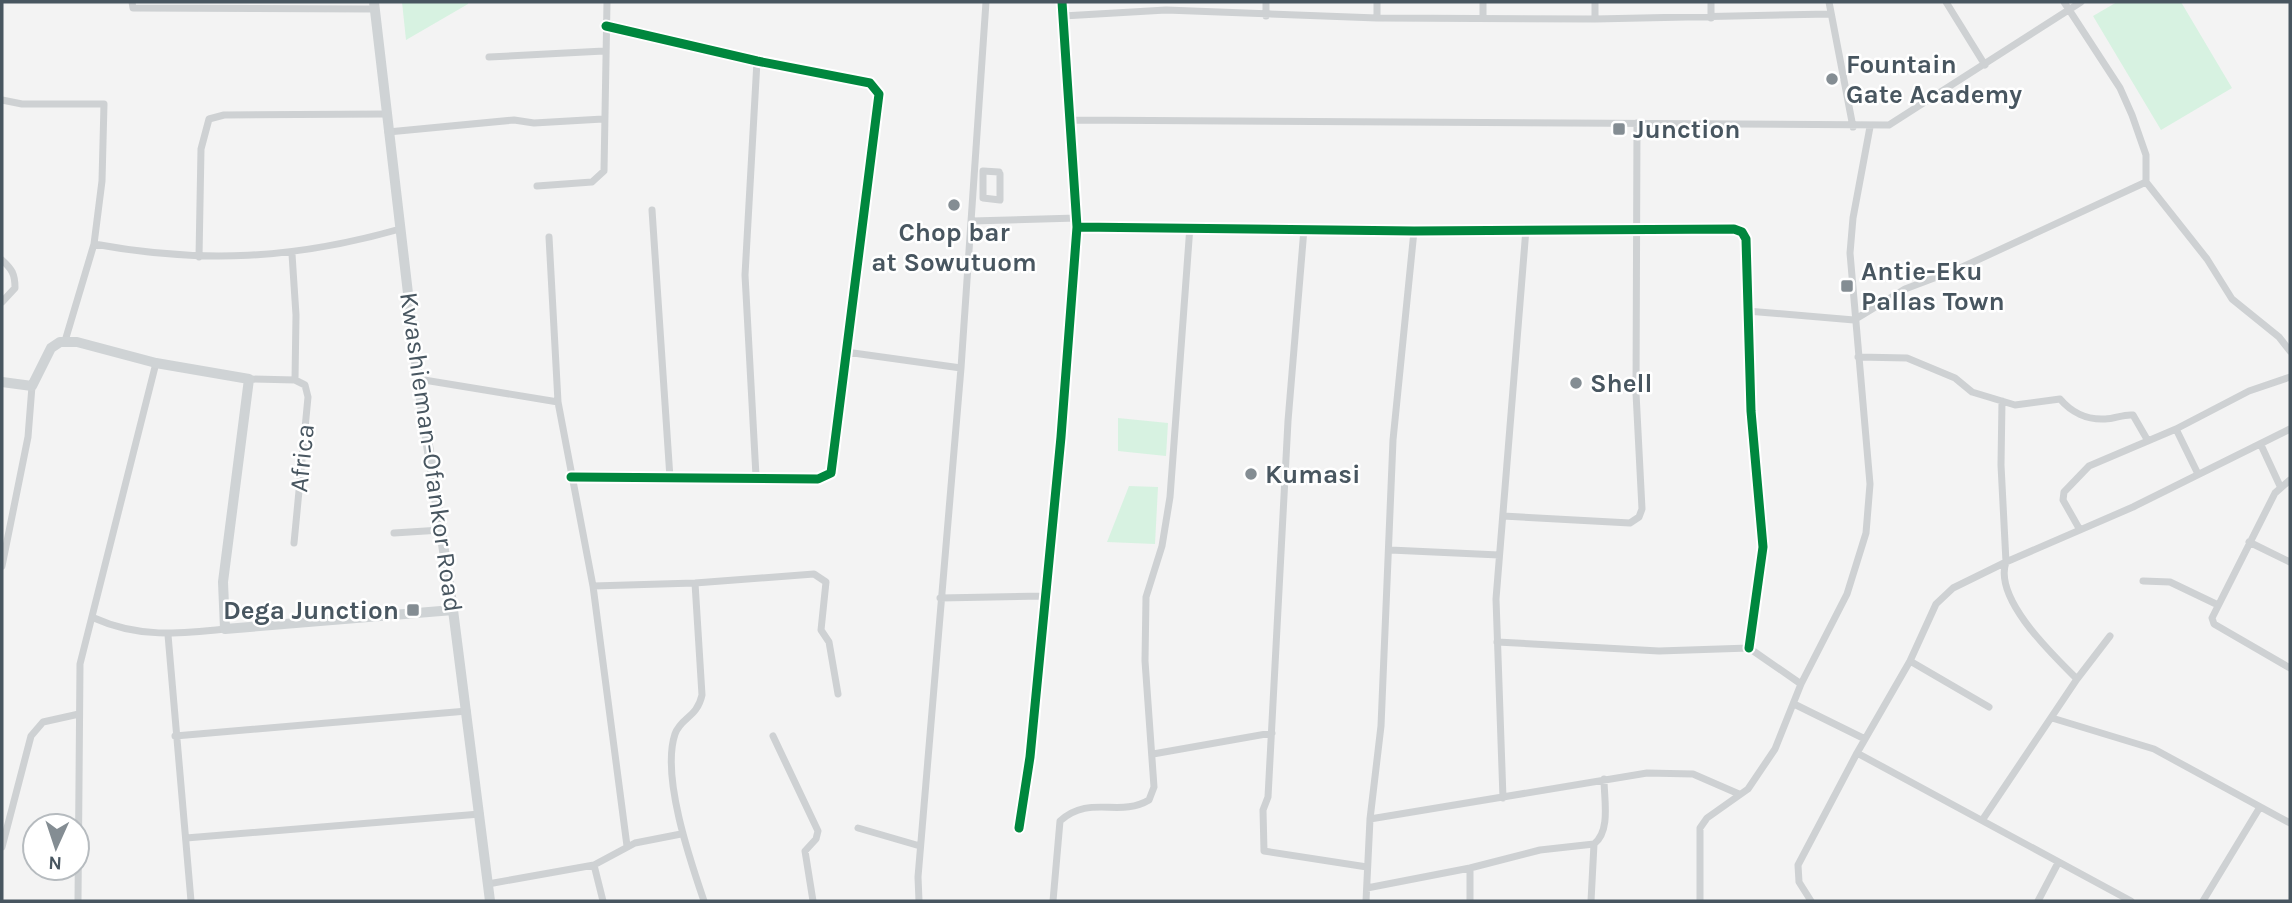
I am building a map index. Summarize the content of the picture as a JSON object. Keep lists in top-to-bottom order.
{
  "streets": {
    "main road": ["Kwashieman-Ofankor Road"],
    "street": ["Africa"]
  },
  "places": {
    "other": [
      "Fountain Gate Academy",
      "Chop bar at Sowutuom",
      "Shell",
      "Kumasi"
    ],
    "transit": ["Junction", "Antie-Eku Pallas Town", "Dega Junction"]
  },
  "north": "bottom"
}
